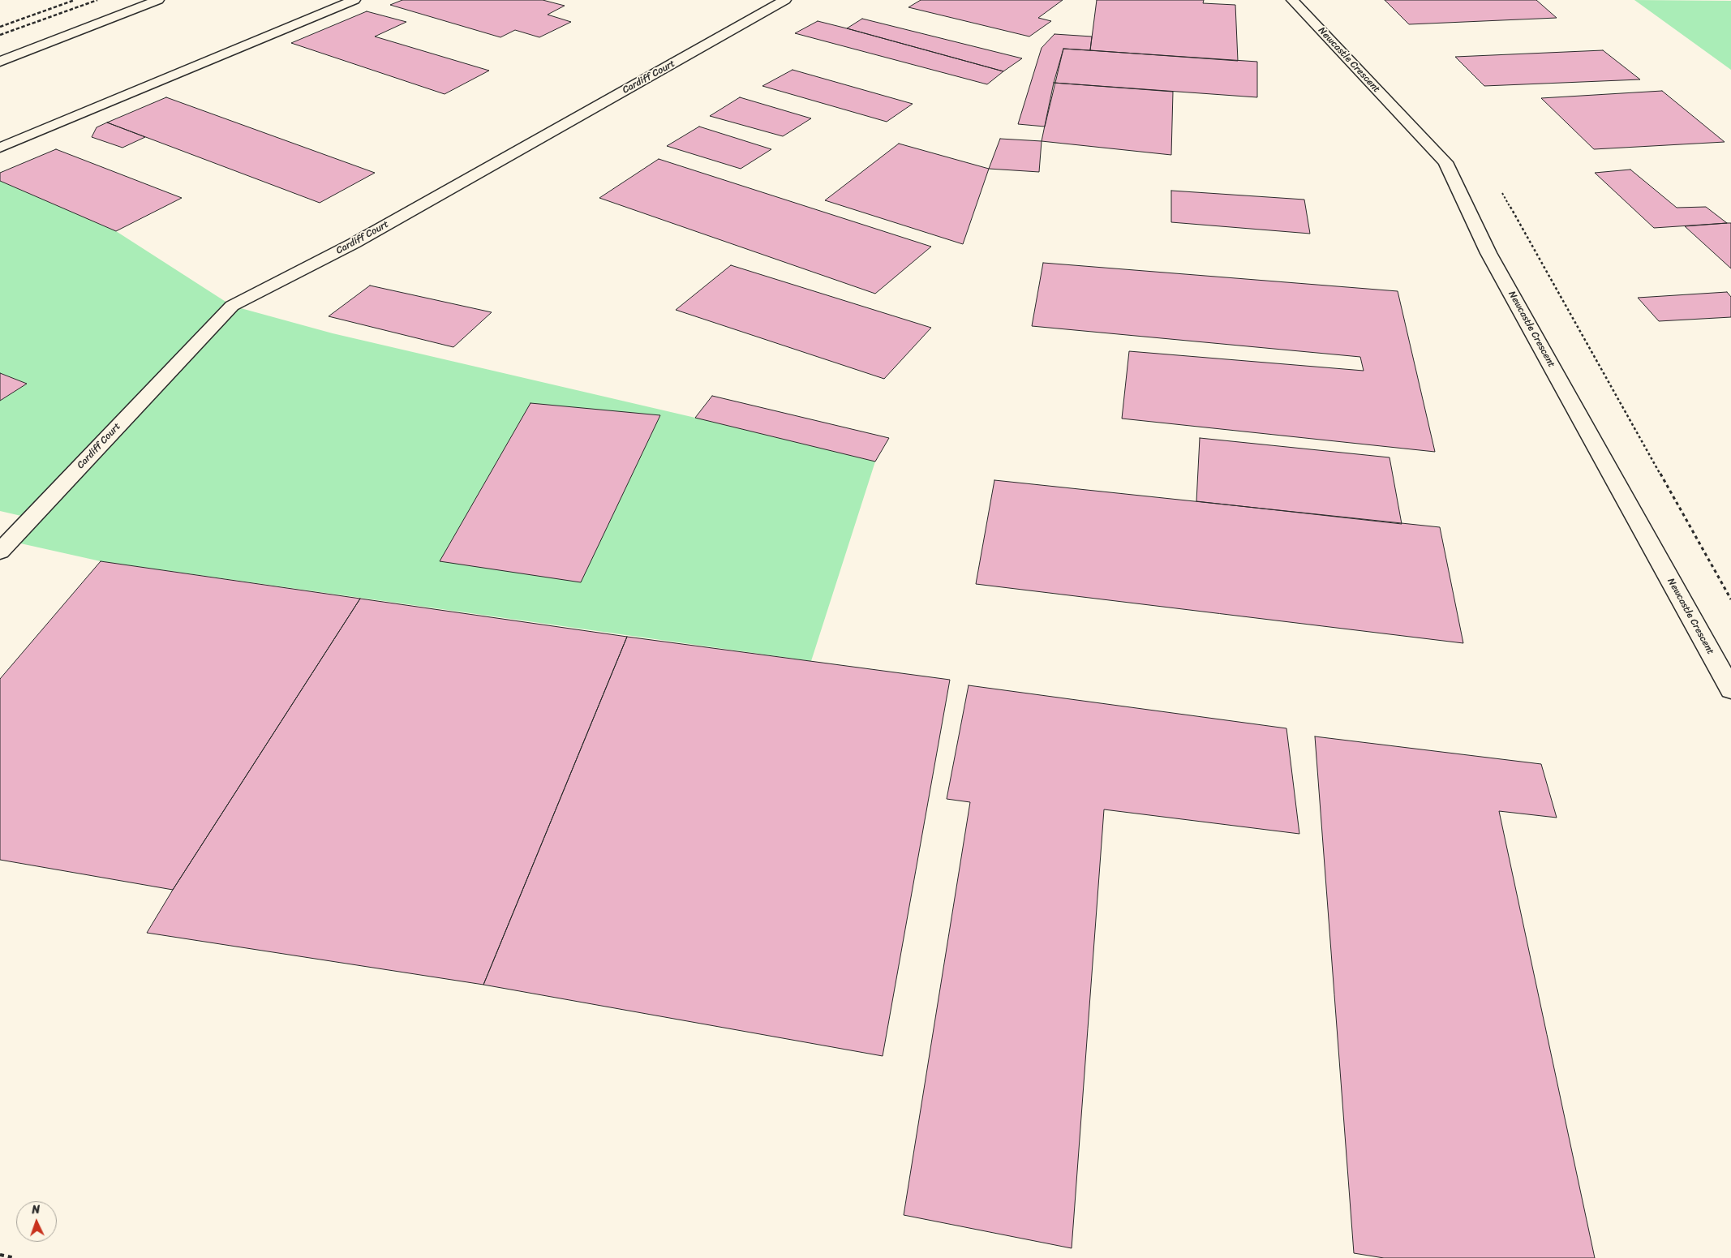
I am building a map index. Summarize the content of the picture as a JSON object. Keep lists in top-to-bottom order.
{
  "streets": {
    "street": ["Newcastle Crescent", "Cardiff Court"]
  },
  "north": "top"
}
